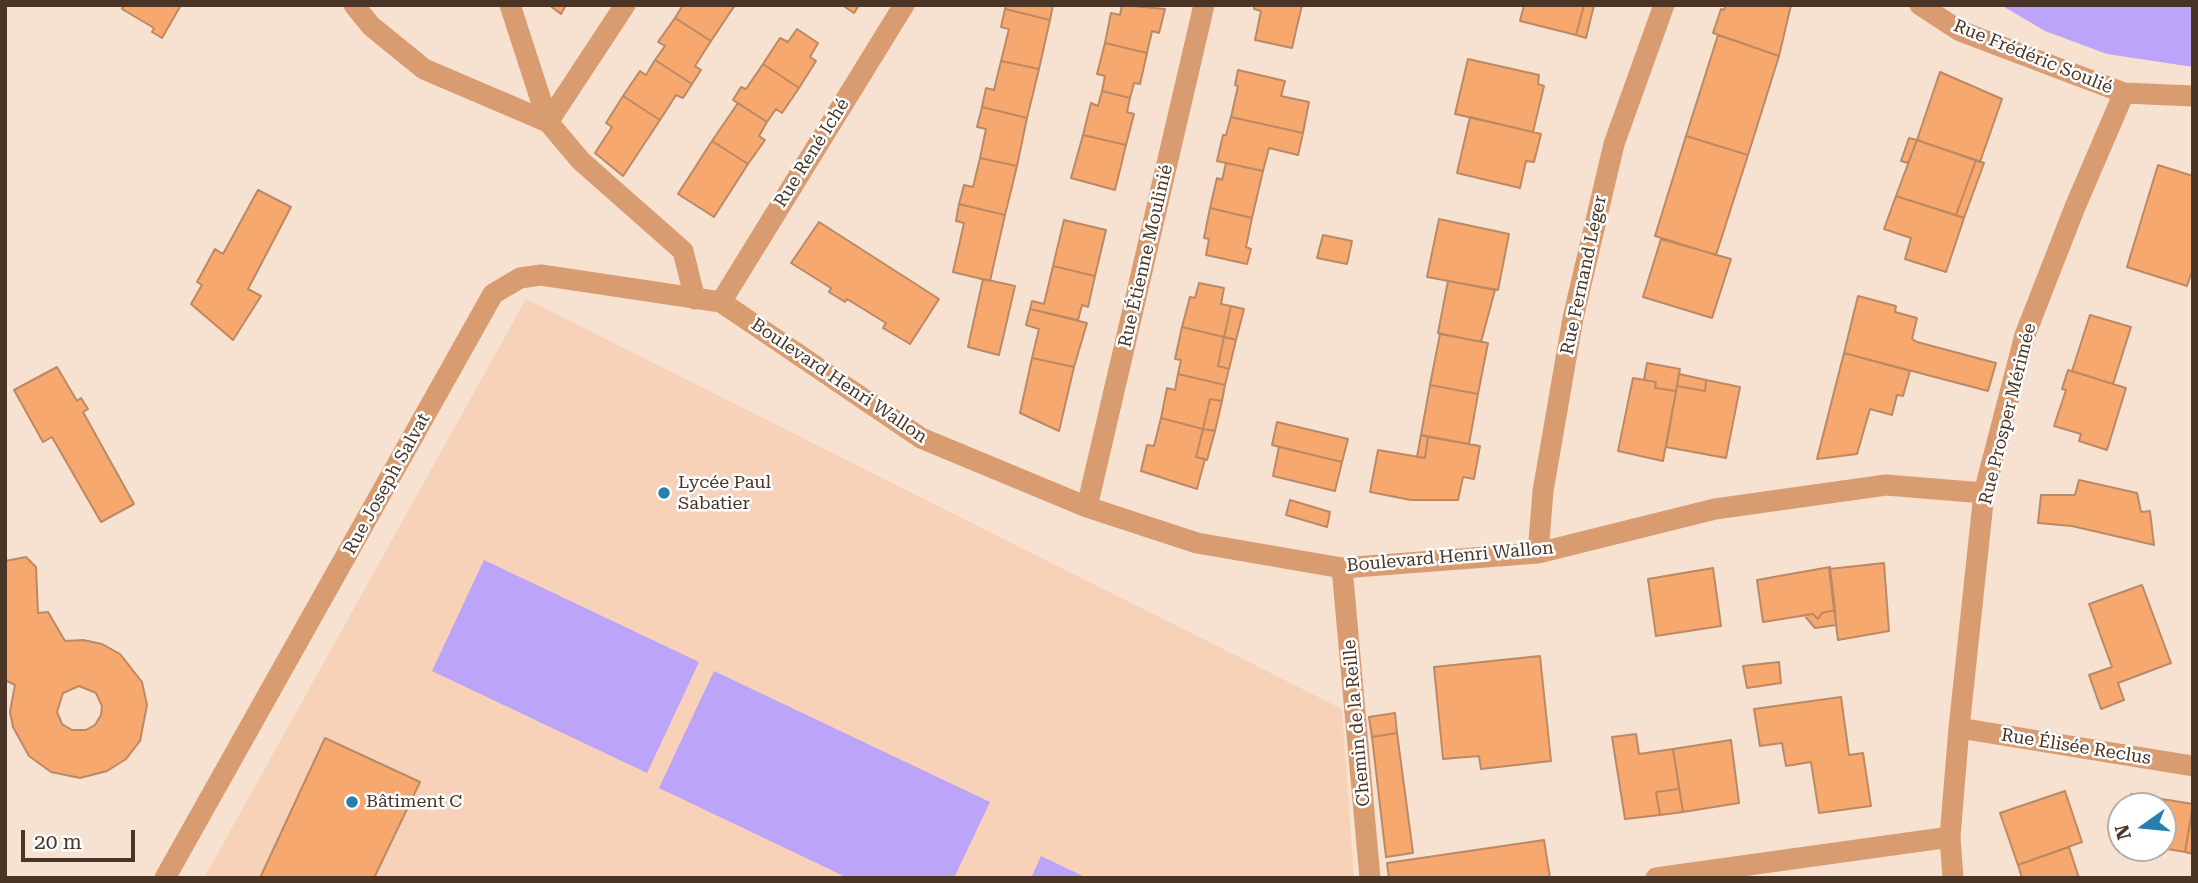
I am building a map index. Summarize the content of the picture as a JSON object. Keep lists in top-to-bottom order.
{
  "streets": {
    "street": [
      "Rue Frédéric Soulié",
      "Rue René Iché",
      "Rue Étienne Moulinié",
      "Rue Fernand Léger",
      "Boulevard Henri Wallon",
      "Rue Prosper Mérimée",
      "Rue Joseph Salvat",
      "Chemin de la Reille",
      "Rue Élisée Reclus"
    ]
  },
  "crossings": [
    ["Rue Frédéric Soulié", "Rue Prosper Mérimée"],
    ["Rue René Iché", "Boulevard Henri Wallon"],
    ["Rue René Iché", "Rue Joseph Salvat"],
    ["Rue Étienne Moulinié", "Boulevard Henri Wallon"],
    ["Rue Fernand Léger", "Boulevard Henri Wallon"],
    ["Boulevard Henri Wallon", "Rue Prosper Mérimée"],
    ["Boulevard Henri Wallon", "Rue Joseph Salvat"],
    ["Boulevard Henri Wallon", "Chemin de la Reille"],
    ["Rue Prosper Mérimée", "Rue Élisée Reclus"]
  ],
  "places": ["Lycée Paul Sabatier", "Bâtiment C"],
  "scale_bar": "20 m",
  "north": "left"
}
